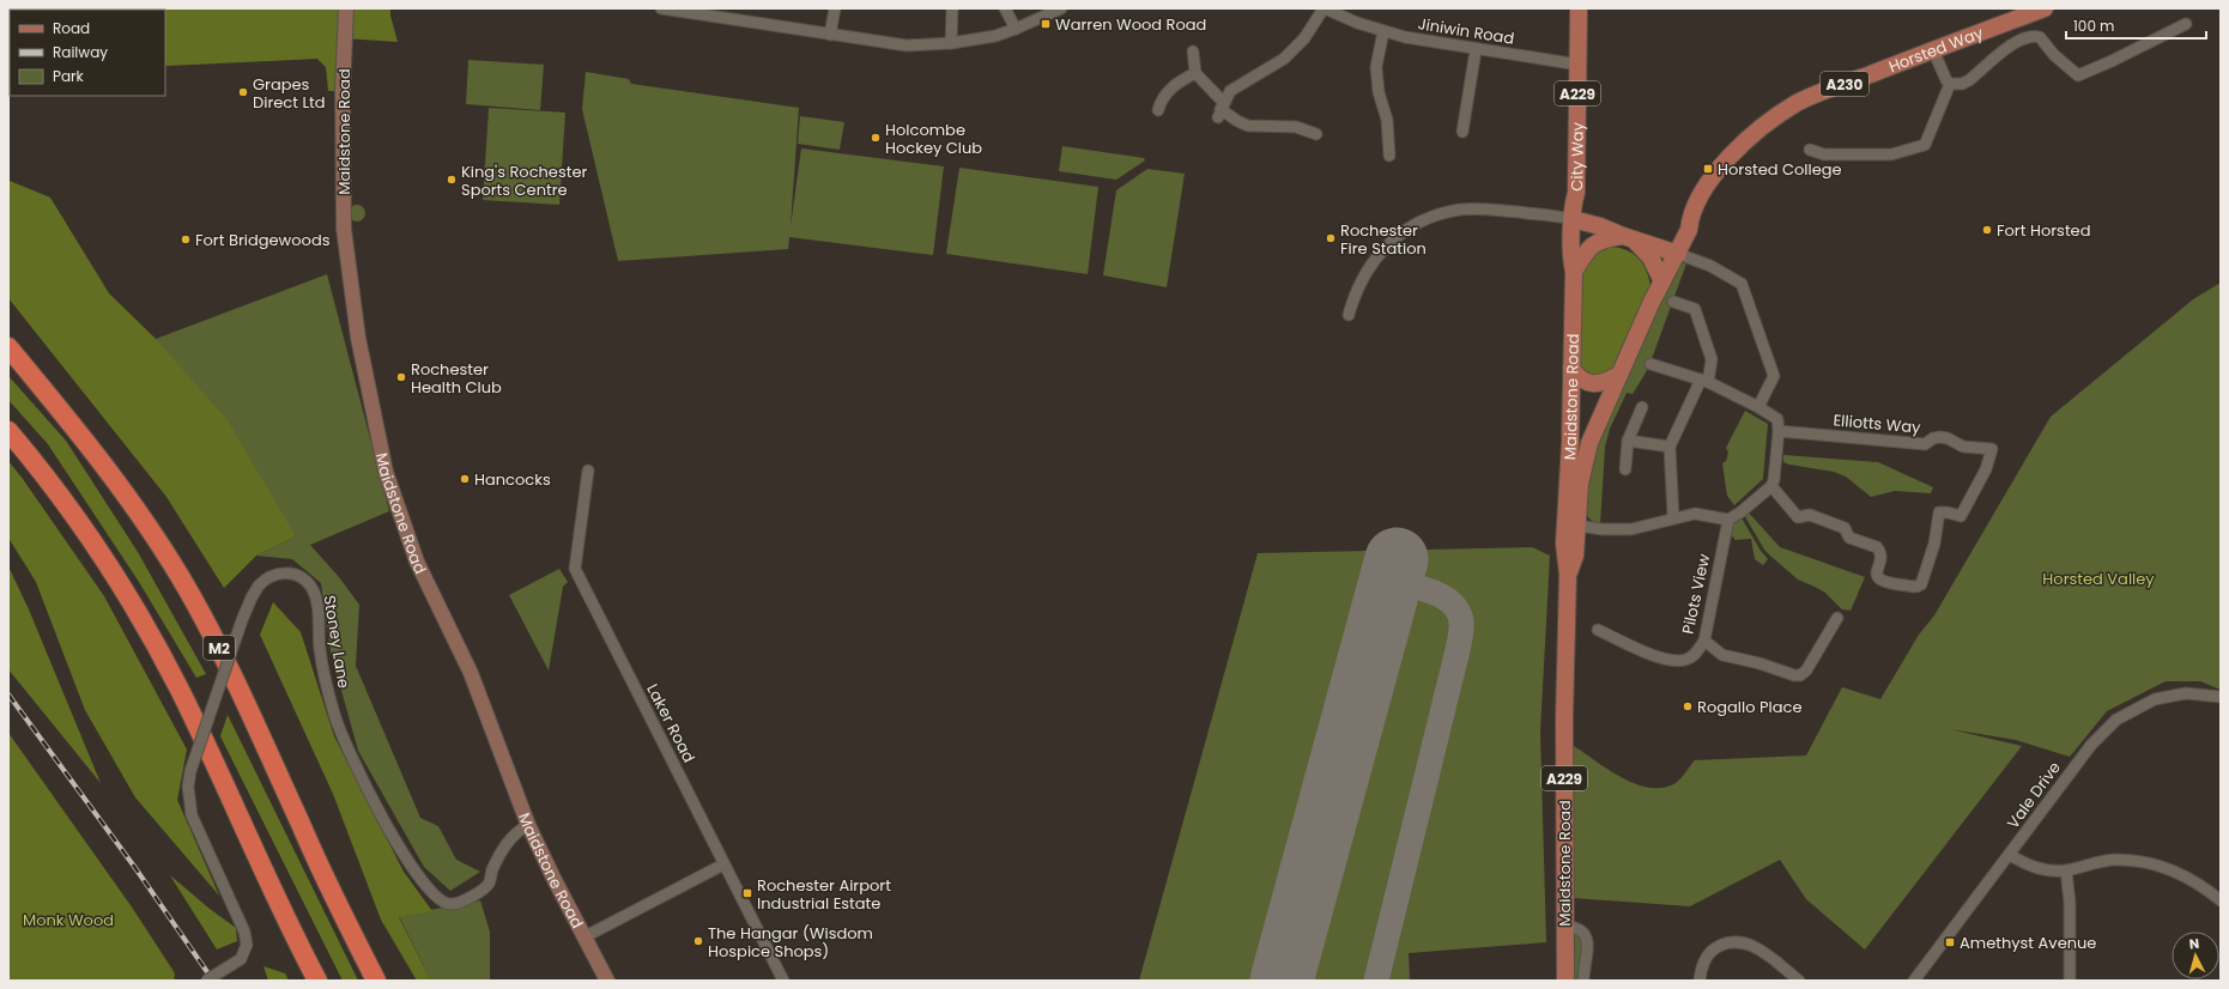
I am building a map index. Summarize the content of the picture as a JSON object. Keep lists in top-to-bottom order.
{
  "streets": {
    "highway": ["M2"],
    "main road": [
      "Horsted Way",
      "A230",
      "A229",
      "Maidstone Road",
      "City Way"
    ],
    "street": [
      "Jiniwin Road",
      "Elliotts Way",
      "Pilots View",
      "Stoney Lane",
      "Laker Road",
      "Vale Drive"
    ]
  },
  "crossings": [
    ["Jiniwin Road", "City Way"],
    ["Horsted Way", "Maidstone Road"],
    ["Maidstone Road", "City Way"],
    ["Maidstone Road", "Stoney Lane"]
  ],
  "parks": ["Horsted Valley", "Monk Wood"],
  "places": {
    "transit": [
      "Warren Wood Road",
      "Horsted College",
      "Rochester Airport Industrial Estate",
      "Amethyst Avenue"
    ],
    "other": [
      "Grapes Direct Ltd",
      "Holcombe Hockey Club",
      "King's Rochester Sports Centre",
      "Fort Horsted",
      "Rochester Fire Station",
      "Fort Bridgewoods",
      "Rochester Health Club",
      "Hancocks",
      "Rogallo Place",
      "The Hangar (Wisdom Hospice Shops)"
    ]
  },
  "legend": ["Road", "Railway", "Park"],
  "scale_bar": "100 m",
  "north": "top"
}
